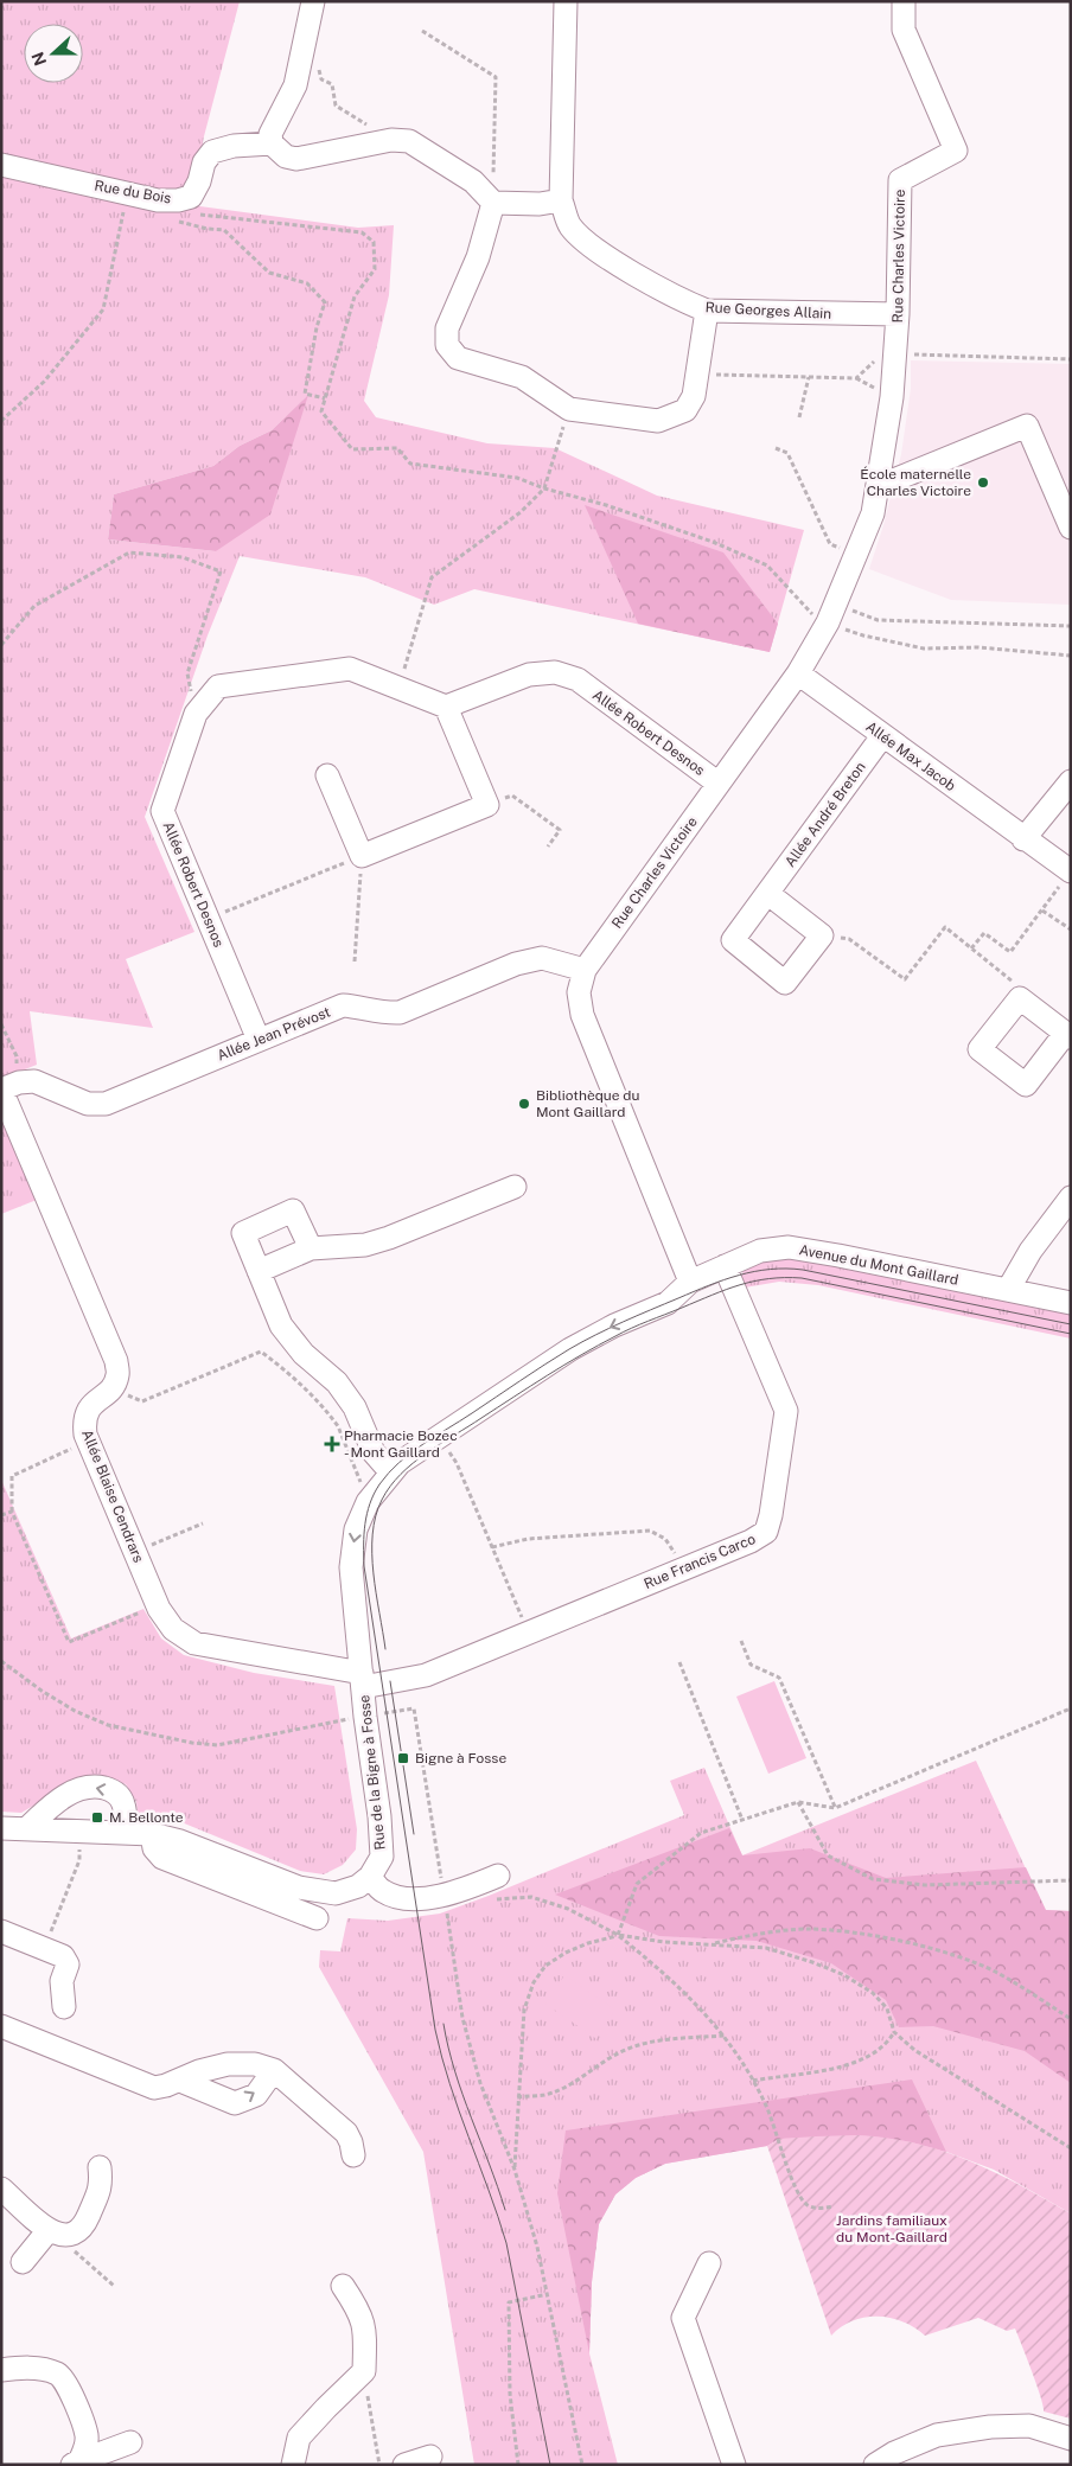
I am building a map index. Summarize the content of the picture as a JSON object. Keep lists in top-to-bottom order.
{
  "streets": {
    "street": [
      "Rue du Bois",
      "Rue Charles Victoire",
      "Rue Georges Allain",
      "Allée Robert Desnos",
      "Allée Max Jacob",
      "Allée André Breton",
      "Allée Jean Prévost",
      "Avenue du Mont Gaillard",
      "Allée Blaise Cendrars",
      "Rue Francis Carco",
      "Rue de la Bigne à Fosse"
    ]
  },
  "crossings": [
    ["Rue Charles Victoire", "Rue Georges Allain"],
    ["Rue Charles Victoire", "Allée Robert Desnos"],
    ["Rue Charles Victoire", "Allée Max Jacob"],
    ["Rue Charles Victoire", "Allée Jean Prévost"],
    ["Rue Charles Victoire", "Avenue du Mont Gaillard"],
    ["Allée Robert Desnos", "Allée Jean Prévost"],
    ["Allée Max Jacob", "Allée André Breton"],
    ["Avenue du Mont Gaillard", "Allée Blaise Cendrars"],
    ["Avenue du Mont Gaillard", "Rue Francis Carco"],
    ["Avenue du Mont Gaillard", "Rue de la Bigne à Fosse"],
    ["Allée Blaise Cendrars", "Rue Francis Carco"],
    ["Allée Blaise Cendrars", "Rue de la Bigne à Fosse"],
    ["Rue Francis Carco", "Rue de la Bigne à Fosse"]
  ],
  "one_way": ["Avenue du Mont Gaillard"],
  "parks": ["Jardins familiaux du Mont-Gaillard"],
  "places": {
    "other": ["École maternelle Charles Victoire", "Bibliothèque du Mont Gaillard"],
    "health": ["Pharmacie Bozec - Mont Gaillard"],
    "transit": ["Bigne à Fosse", "M. Bellonte"]
  },
  "north": "left"
}
